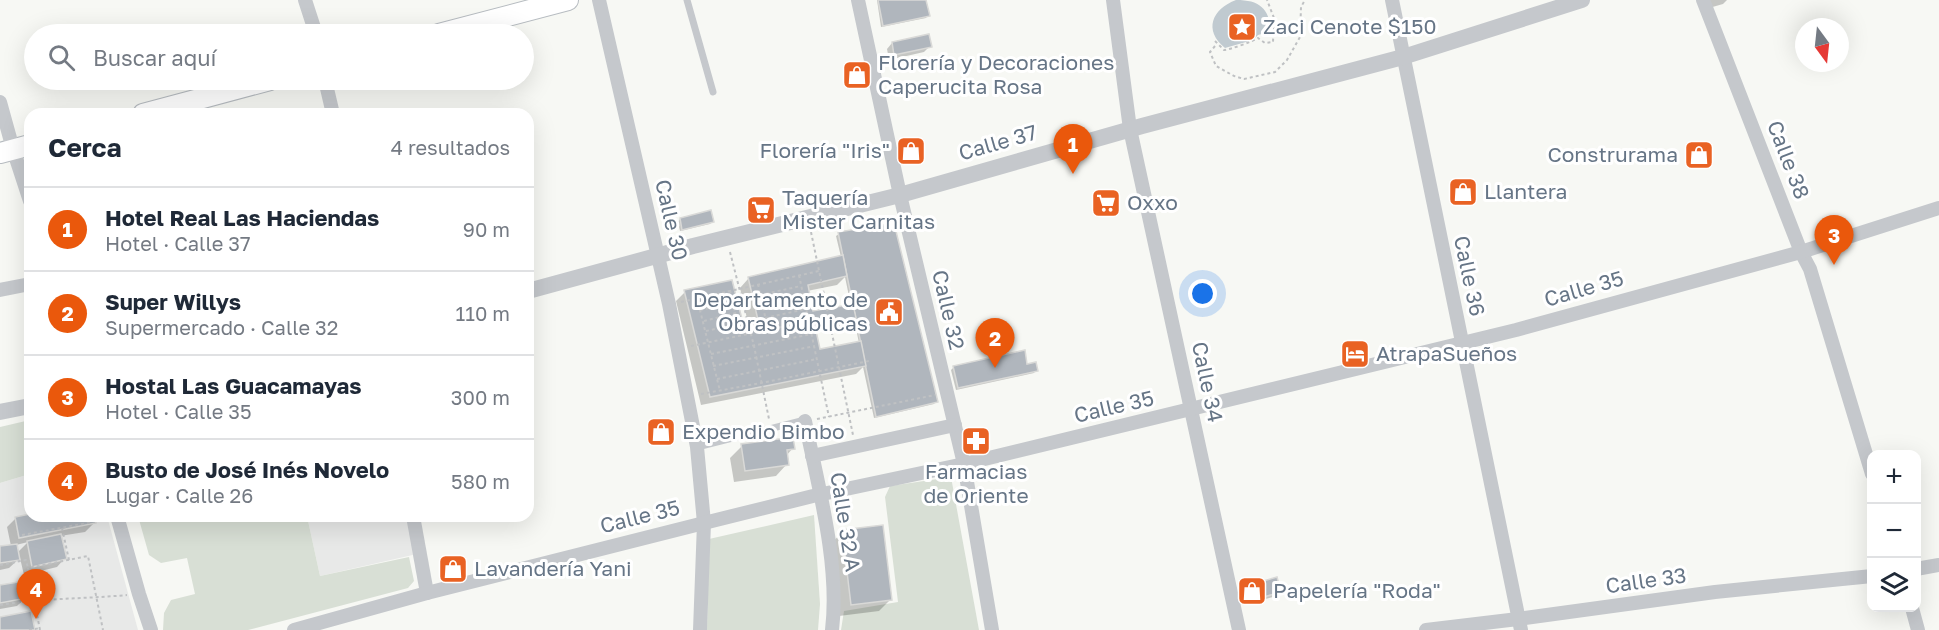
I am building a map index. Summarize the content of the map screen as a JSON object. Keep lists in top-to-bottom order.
{
  "streets": {
    "street": [
      "Calle 37",
      "Calle 38",
      "Calle 30",
      "Calle 36",
      "Calle 35",
      "Calle 32",
      "Calle 34",
      "Calle 32 A",
      "Calle 33"
    ]
  },
  "crossings": [
    ["Calle 37", "Calle 30"],
    ["Calle 37", "Calle 36"],
    ["Calle 37", "Calle 32"],
    ["Calle 37", "Calle 34"],
    ["Calle 38", "Calle 35"],
    ["Calle 30", "Calle 35"],
    ["Calle 36", "Calle 35"],
    ["Calle 36", "Calle 33"],
    ["Calle 35", "Calle 32"],
    ["Calle 35", "Calle 34"],
    ["Calle 35", "Calle 32 A"]
  ],
  "places": {
    "place": ["Zaci Cenote $150"],
    "shop": [
      "Florería y Decoraciones Caperucita Rosa",
      "Florería \"Iris\"",
      "Construrama",
      "Llantera",
      "Expendio Bimbo",
      "Lavandería Yani",
      "Papelería \"Roda\""
    ],
    "supermarket": ["Oxxo", "Taquería Mister Carnitas"],
    "public building": ["Departamento de Obras públicas"],
    "hotel": ["AtrapaSueños"],
    "pharmacy": ["Farmacias de Oriente"]
  },
  "north": "bottom",
  "page": {
    "search": "Buscar aquí",
    "heading": ["Cerca", "4 resultados"],
    "pins": [
      "1",
      "3",
      "2",
      "4"
    ],
    "list": [
      {
        "mark": "1",
        "name": "Hotel Real Las Haciendas",
        "note": "Hotel · Calle 37",
        "value": "90 m"
      },
      {
        "mark": "2",
        "name": "Super Willys",
        "note": "Supermercado · Calle 32",
        "value": "110 m"
      },
      {
        "mark": "3",
        "name": "Hostal Las Guacamayas",
        "note": "Hotel · Calle 35",
        "value": "300 m"
      },
      {
        "mark": "4",
        "name": "Busto de José Inés Novelo",
        "note": "Lugar · Calle 26",
        "value": "580 m"
      }
    ],
    "map_buttons": ["+", "−"]
  }
}
